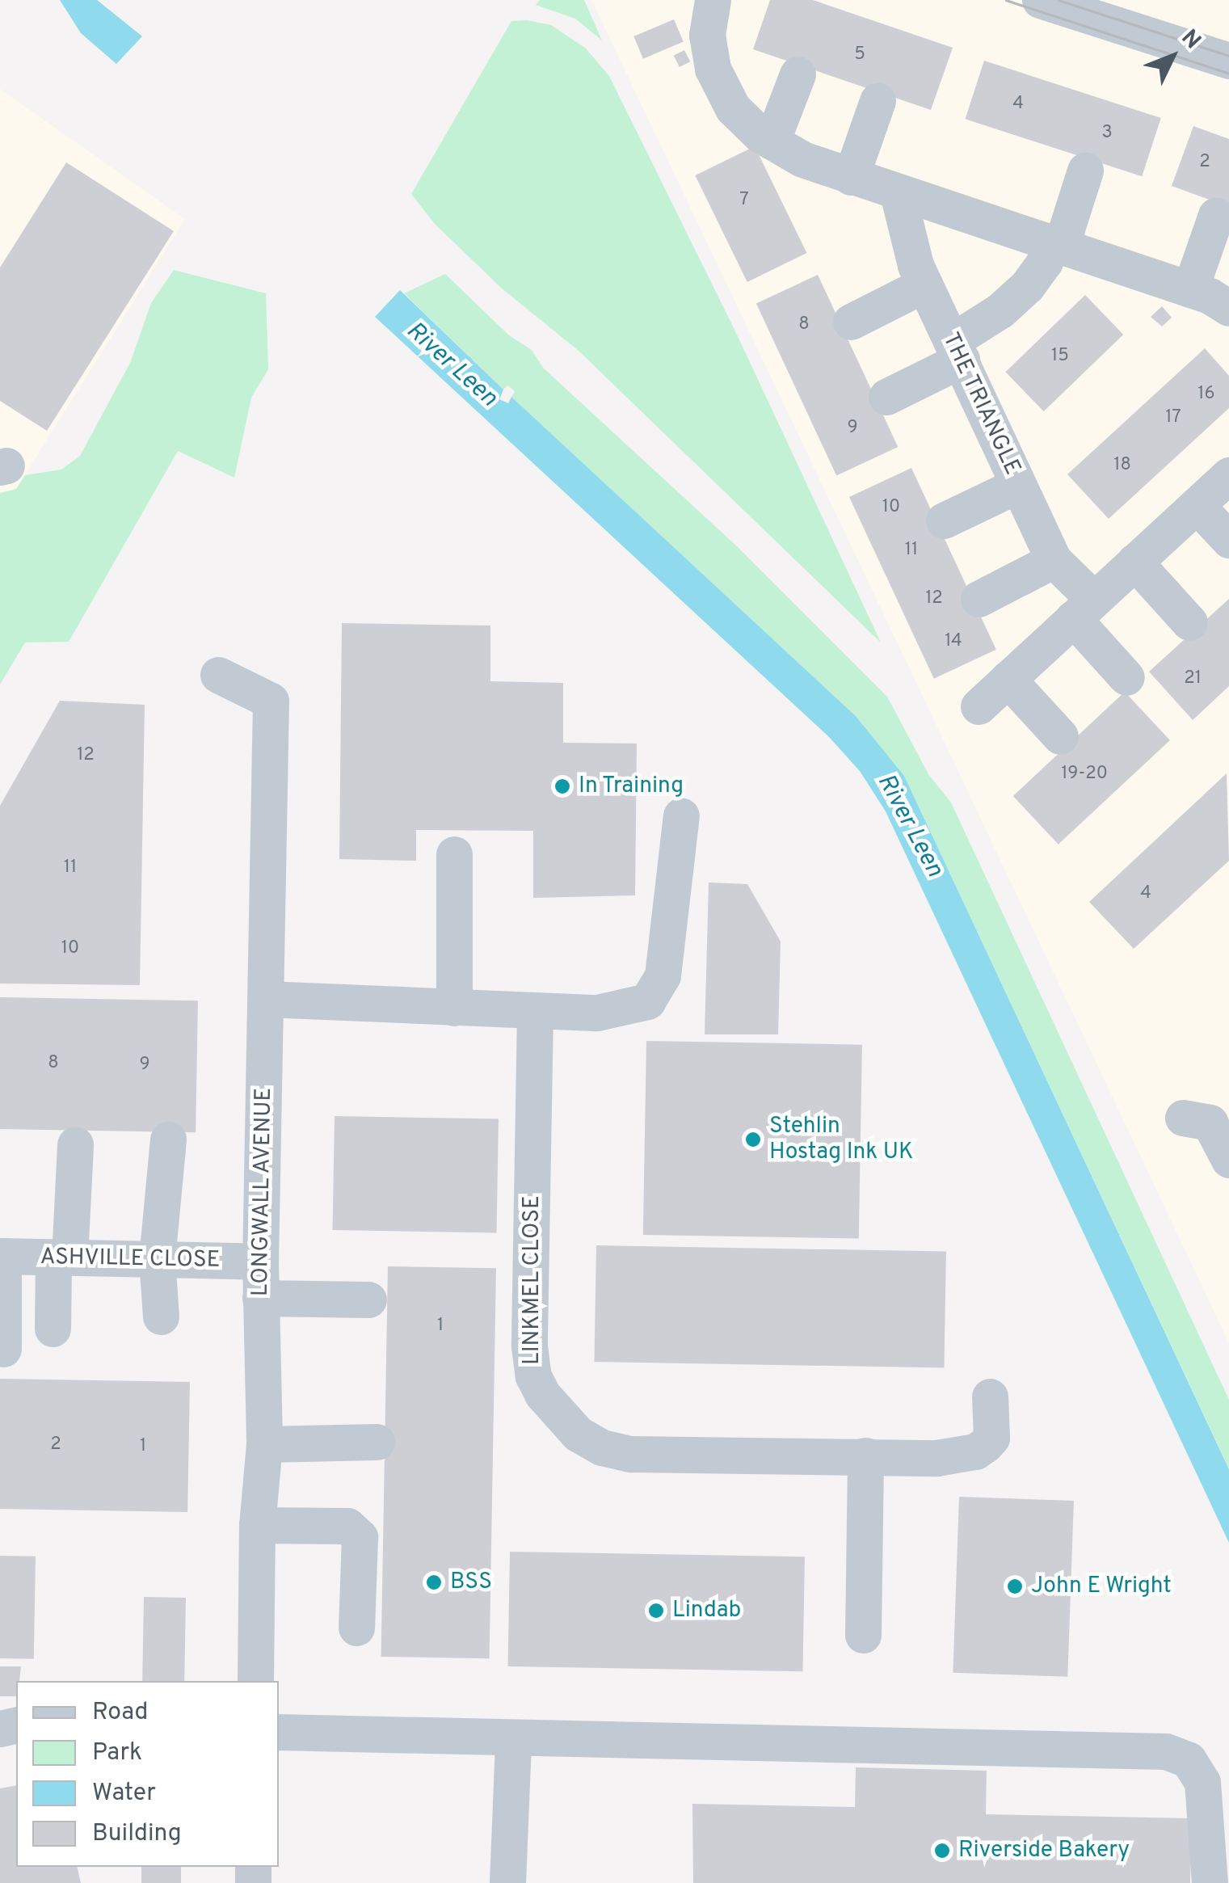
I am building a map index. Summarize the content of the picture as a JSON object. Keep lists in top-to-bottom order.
{
  "streets": {
    "street": [
      "THE TRIANGLE",
      "LONGWALL AVENUE",
      "ASHVILLE CLOSE",
      "LINKMEL CLOSE"
    ]
  },
  "crossings": [
    ["LONGWALL AVENUE", "ASHVILLE CLOSE"]
  ],
  "water": ["River Leen"],
  "places": [
    "In Training",
    "Stehlin Hostag Ink UK",
    "BSS",
    "John E Wright",
    "Lindab",
    "Riverside Bakery"
  ],
  "house_numbers": [
    "5",
    "4",
    "3",
    "2",
    "7",
    "8",
    "15",
    "16",
    "17",
    "9",
    "18",
    "10",
    "11",
    "12",
    "14",
    "21",
    "12",
    "19-20",
    "11",
    "4",
    "10",
    "8",
    "9",
    "1",
    "2",
    "1"
  ],
  "legend": [
    "Road",
    "Park",
    "Water",
    "Building"
  ],
  "north": "top right"
}
